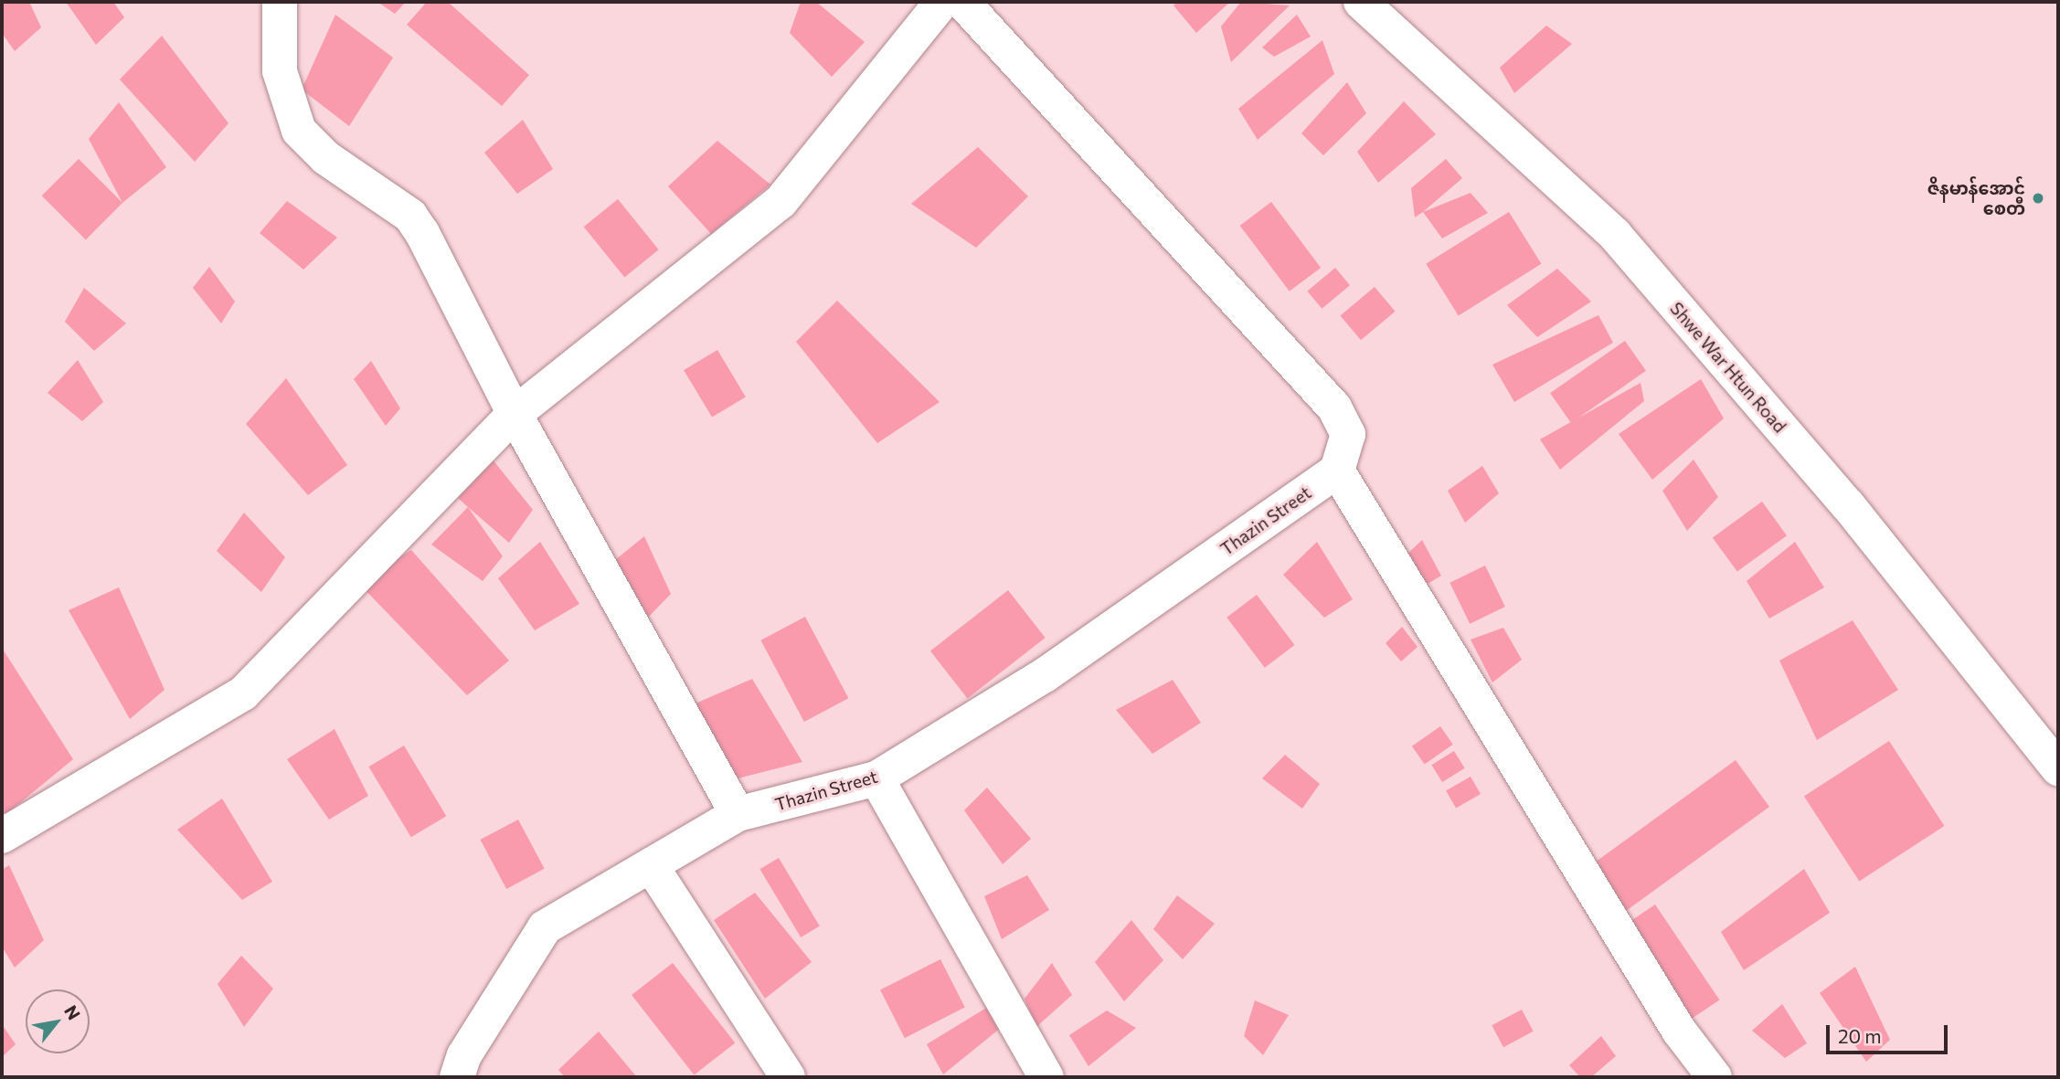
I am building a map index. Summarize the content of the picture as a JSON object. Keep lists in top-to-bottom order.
{
  "streets": {
    "street": ["Shwe War Htun Road", "Thazin Street"]
  },
  "places": ["ဇိနမာန်အောင် စေတီ"],
  "scale_bar": "20 m",
  "north": "top right"
}
